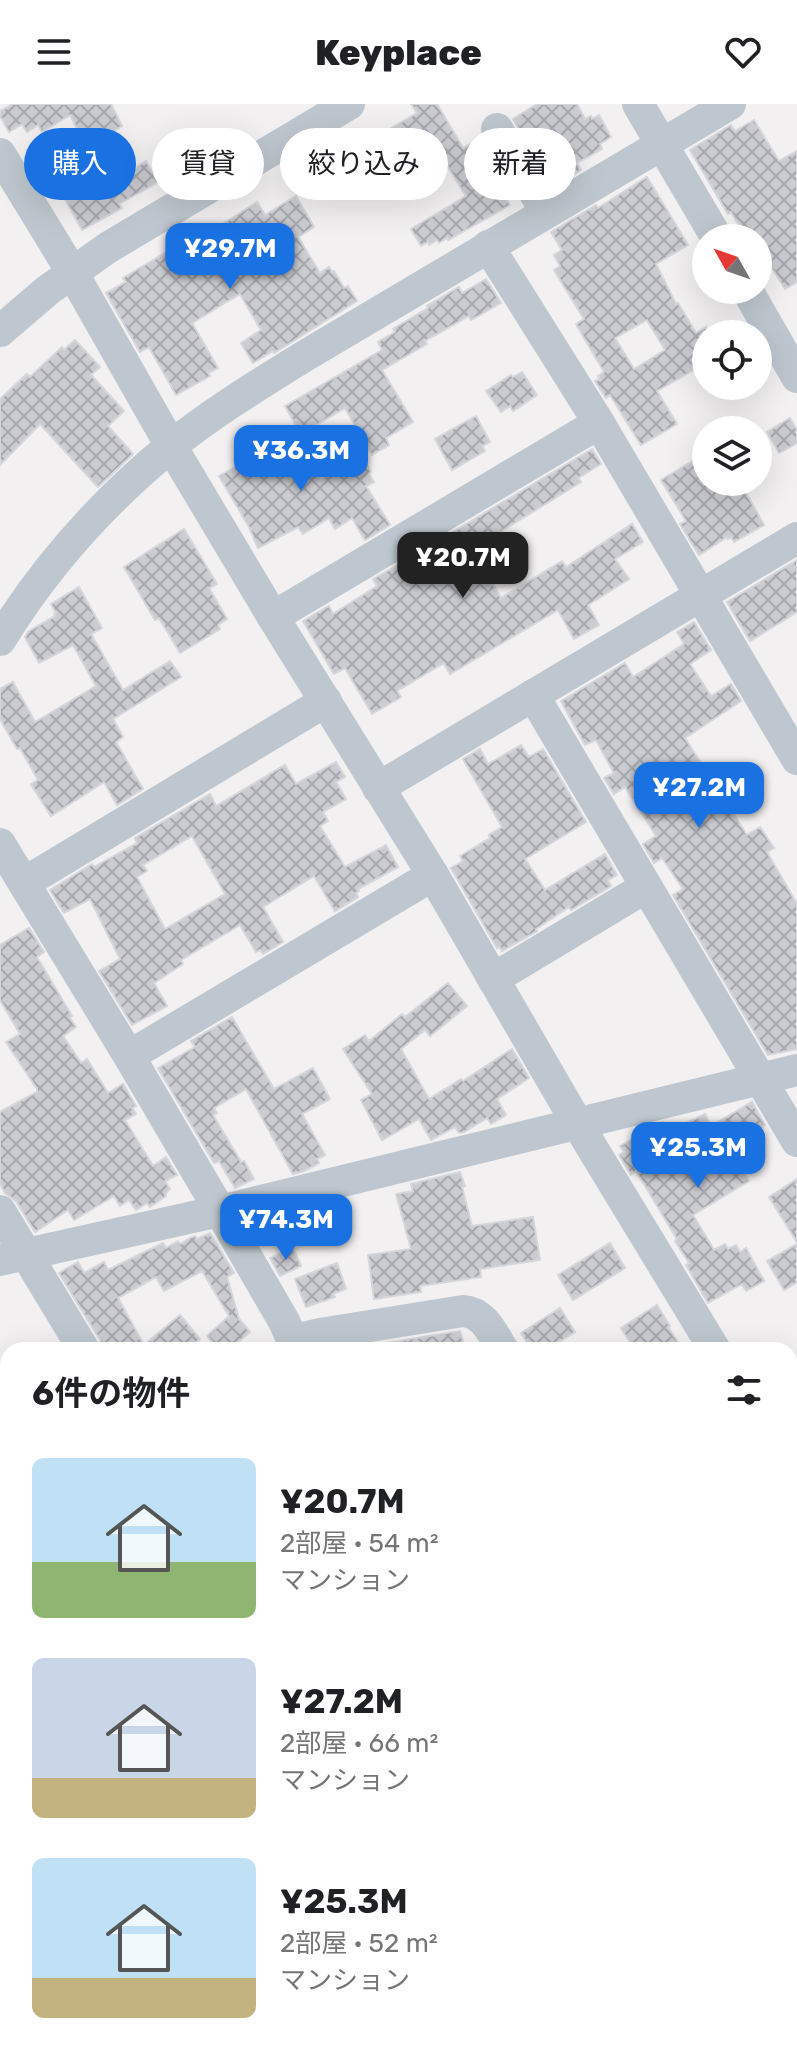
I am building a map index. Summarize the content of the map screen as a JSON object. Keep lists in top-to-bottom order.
{
  "north": "top left",
  "page": {
    "header": "Keyplace",
    "chip": [
      "購入",
      "賃貸",
      "絞り込み",
      "新着"
    ],
    "price": [
      "¥29.7M",
      "¥36.3M",
      "¥20.7M",
      "¥27.2M",
      "¥25.3M",
      "¥74.3M"
    ],
    "heading": "6件の物件",
    "list": [
      {
        "name": "¥20.7M",
        "note": "2部屋 · 54 m² · マンション"
      },
      {
        "name": "¥27.2M",
        "note": "2部屋 · 66 m² · マンション"
      },
      {
        "name": "¥25.3M",
        "note": "2部屋 · 52 m² · マンション"
      }
    ]
  }
}
